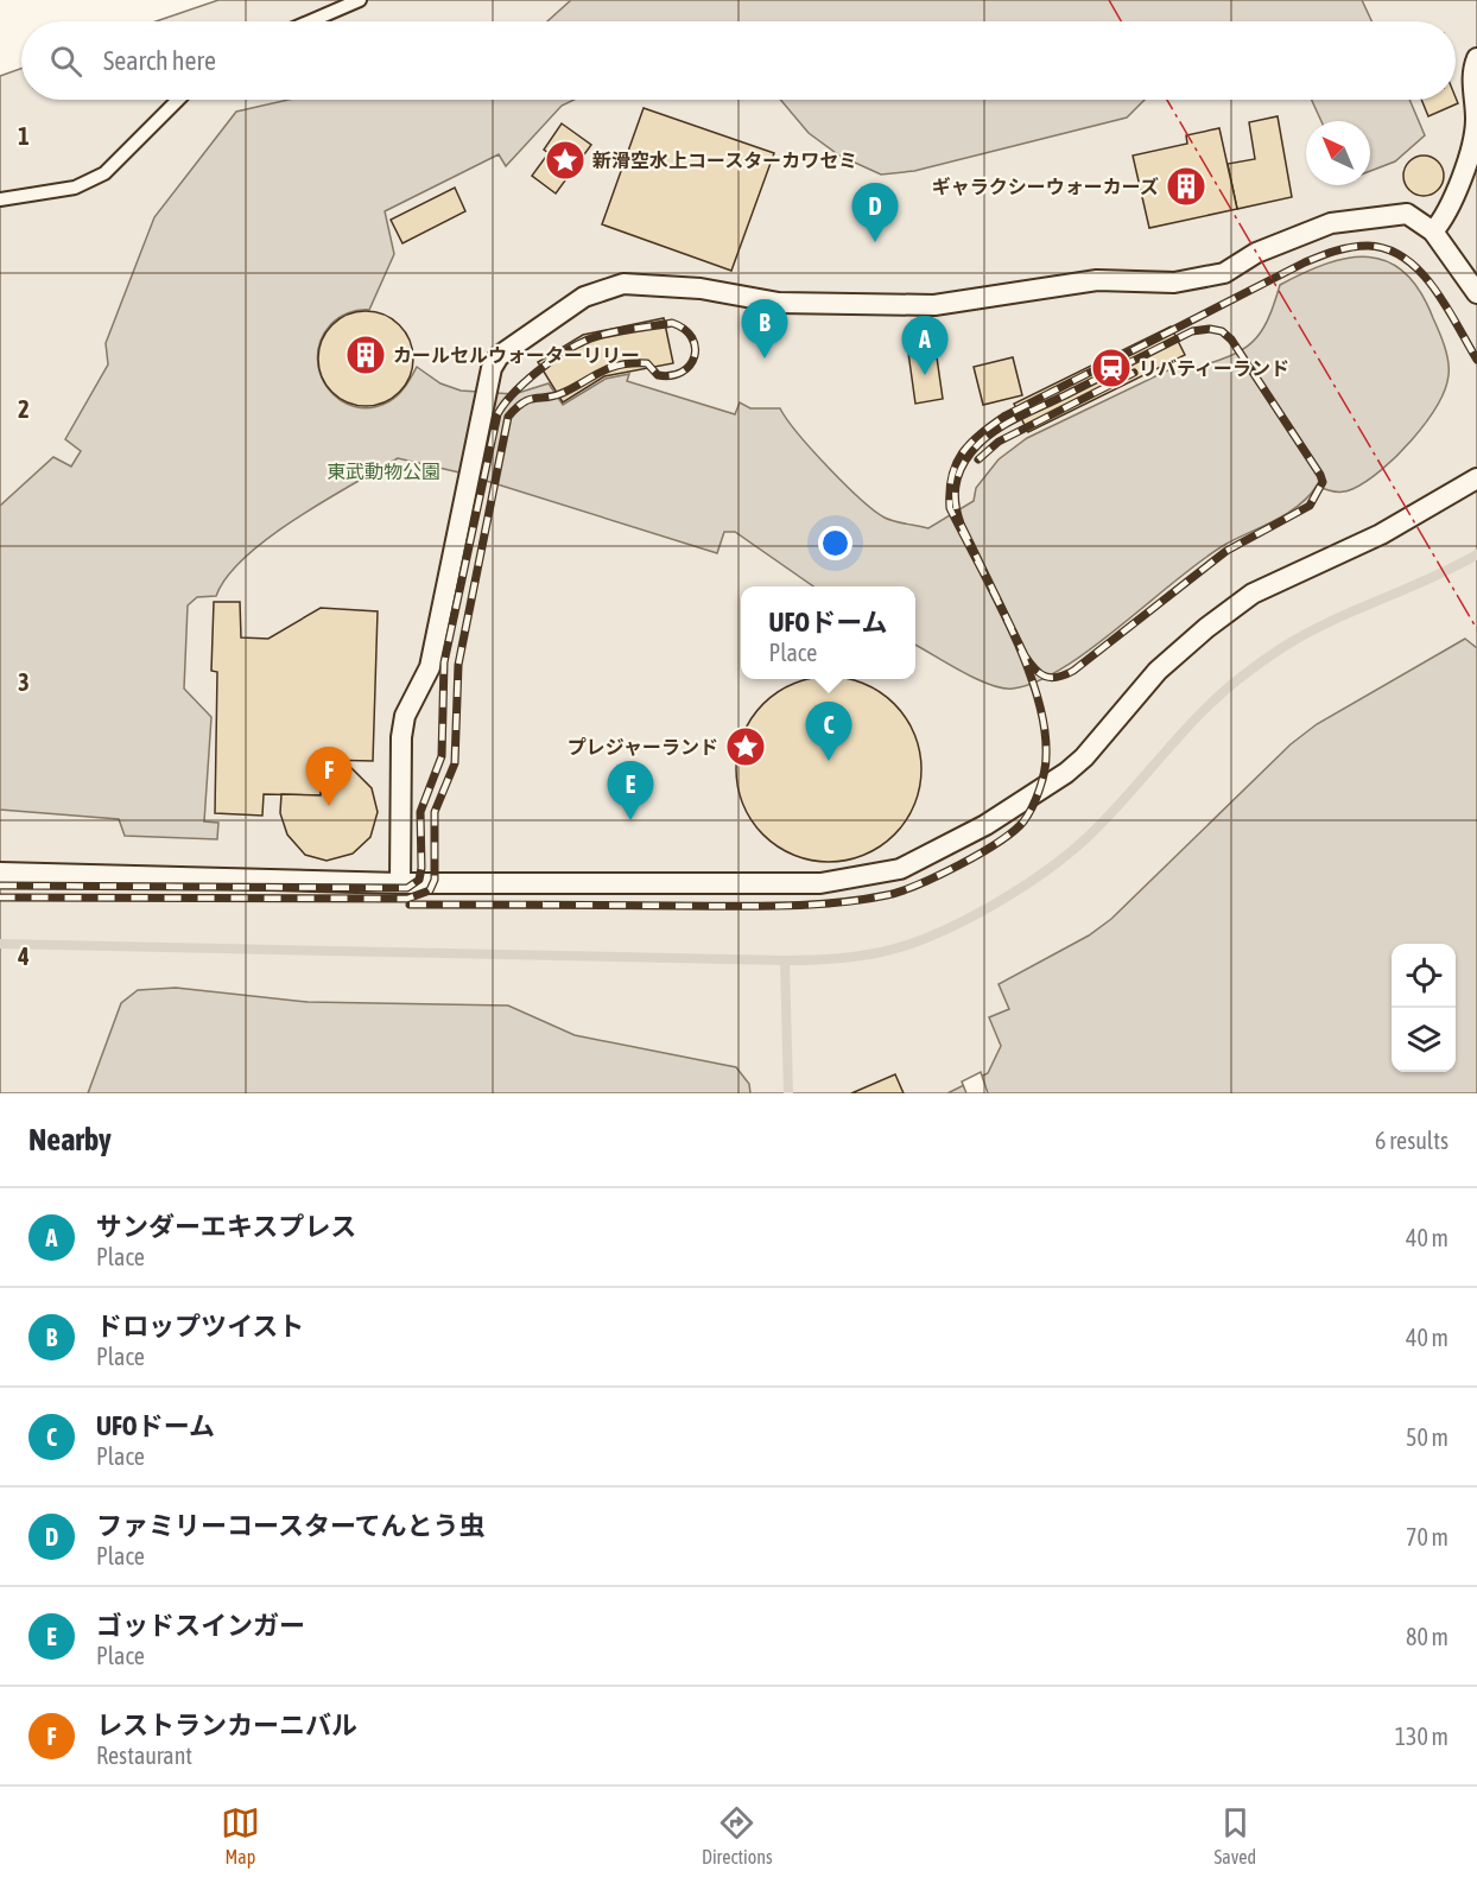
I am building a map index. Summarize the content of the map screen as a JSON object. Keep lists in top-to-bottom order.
{
  "parks": ["東武動物公園"],
  "places": {
    "place": ["新滑空水上コースターカワセミ", "プレジャーランド"],
    "building": ["ギャラクシーウォーカーズ", "カールセルウォーターリリー"],
    "station": ["リバティーランド"]
  },
  "north": "top left",
  "page": {
    "search": "Search here",
    "pins": [
      "D",
      "B",
      "A",
      "C",
      "F",
      "E"
    ],
    "popup": ["UFOドーム", "Place"],
    "heading": ["Nearby", "6 results"],
    "list": [
      {
        "mark": "A",
        "name": "サンダーエキスプレス",
        "note": "Place",
        "value": "40 m"
      },
      {
        "mark": "B",
        "name": "ドロップツイスト",
        "note": "Place",
        "value": "40 m"
      },
      {
        "mark": "C",
        "name": "UFOドーム",
        "note": "Place",
        "value": "50 m"
      },
      {
        "mark": "D",
        "name": "ファミリーコースターてんとう虫",
        "note": "Place",
        "value": "70 m"
      },
      {
        "mark": "E",
        "name": "ゴッドスインガー",
        "note": "Place",
        "value": "80 m"
      },
      {
        "mark": "F",
        "name": "レストランカーニバル",
        "note": "Restaurant",
        "value": "130 m"
      }
    ],
    "nav": ["Map", "Directions", "Saved"]
  },
  "grid": {
    "rows": [
      "1",
      "2",
      "3",
      "4"
    ]
  }
}
